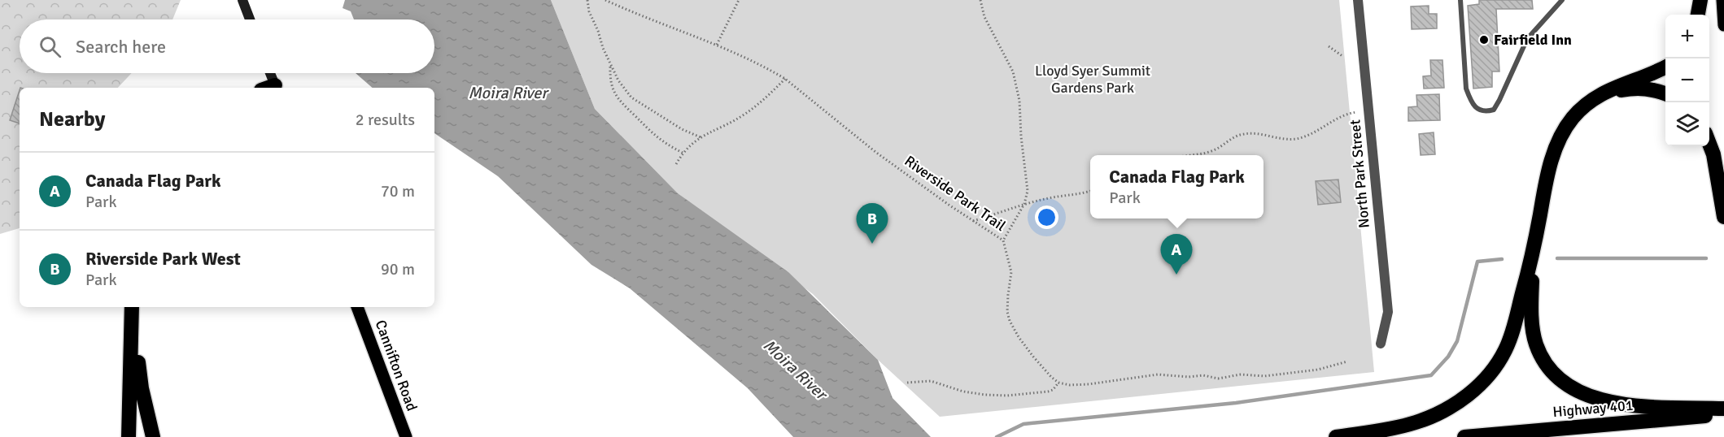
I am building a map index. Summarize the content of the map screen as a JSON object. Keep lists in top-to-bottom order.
{
  "streets": {
    "highway": ["Highway 401"],
    "main road": ["Cannifton Road"],
    "street": ["North Park Street"],
    "path": ["Riverside Park Trail"]
  },
  "water": ["Moira River"],
  "parks": ["Lloyd Syer Summit Gardens Park"],
  "places": ["Fairfield Inn"],
  "page": {
    "map_buttons": ["+", "−"],
    "search": "Search here",
    "heading": ["Nearby", "2 results"],
    "list": [
      {
        "mark": "A",
        "name": "Canada Flag Park",
        "note": "Park",
        "value": "70 m"
      },
      {
        "mark": "B",
        "name": "Riverside Park West",
        "note": "Park",
        "value": "90 m"
      }
    ],
    "popup": ["Canada Flag Park", "Park"],
    "pins": ["B", "A"]
  }
}
